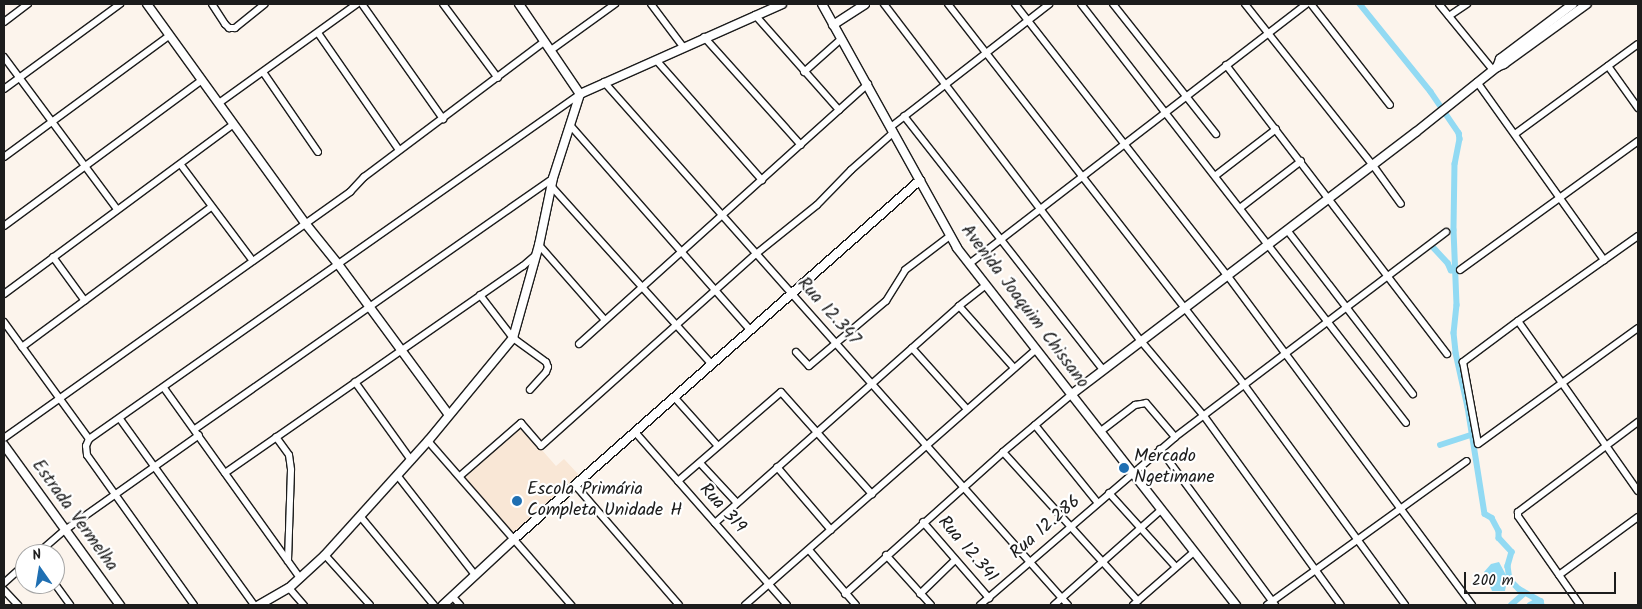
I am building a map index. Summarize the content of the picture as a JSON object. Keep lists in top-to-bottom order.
{
  "streets": {
    "street": [
      "Avenida Joaquim Chissano",
      "Rua 12.347",
      "Rua 319",
      "Estrada Vermelha",
      "Rua 12.286",
      "Rua 12.341"
    ]
  },
  "crossings": [
    ["Avenida Joaquim Chissano", "Rua 12.286"],
    ["Rua 12.347", "Rua 12.286"],
    ["Rua 12.286", "Rua 12.341"]
  ],
  "places": ["Mercado Ngetimane", "Escola Primária Completa Unidade H"],
  "scale_bar": "200 m",
  "north": "top"
}
